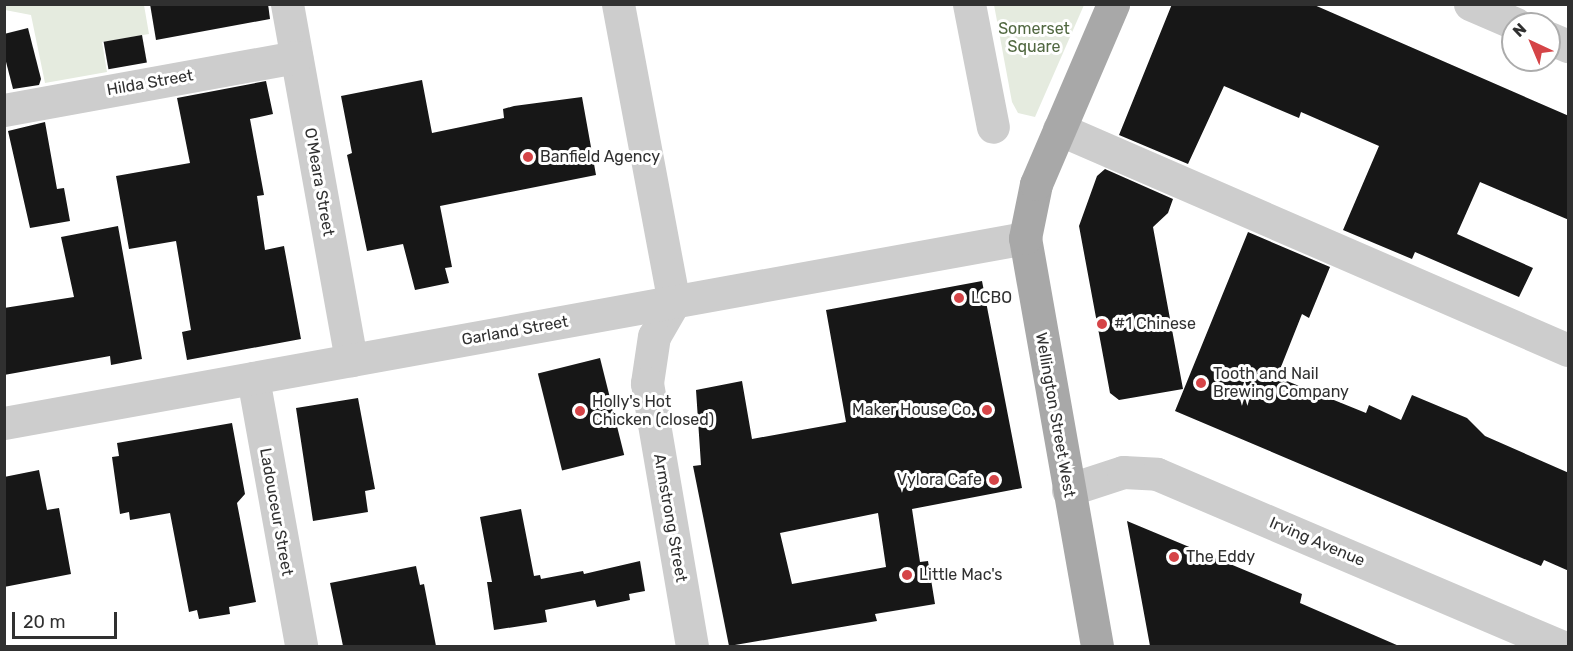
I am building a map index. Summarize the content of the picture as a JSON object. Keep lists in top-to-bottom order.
{
  "streets": {
    "main road": ["Wellington Street West"],
    "street": [
      "Hilda Street",
      "O'Meara Street",
      "Garland Street",
      "Ladouceur Street",
      "Armstrong Street",
      "Irving Avenue"
    ]
  },
  "crossings": [
    ["Hilda Street", "O'Meara Street"],
    ["O'Meara Street", "Garland Street"],
    ["Garland Street", "Wellington Street West"],
    ["Garland Street", "Ladouceur Street"],
    ["Garland Street", "Armstrong Street"],
    ["Wellington Street West", "Irving Avenue"]
  ],
  "parks": ["Somerset Square"],
  "places": [
    "Banfield Agency",
    "LCBO",
    "#1 Chinese",
    "Tooth and Nail Brewing Company",
    "Maker House Co.",
    "Holly's Hot Chicken (closed)",
    "Vylora Cafe",
    "The Eddy",
    "Little Mac's"
  ],
  "scale_bar": "20 m",
  "north": "top left"
}
